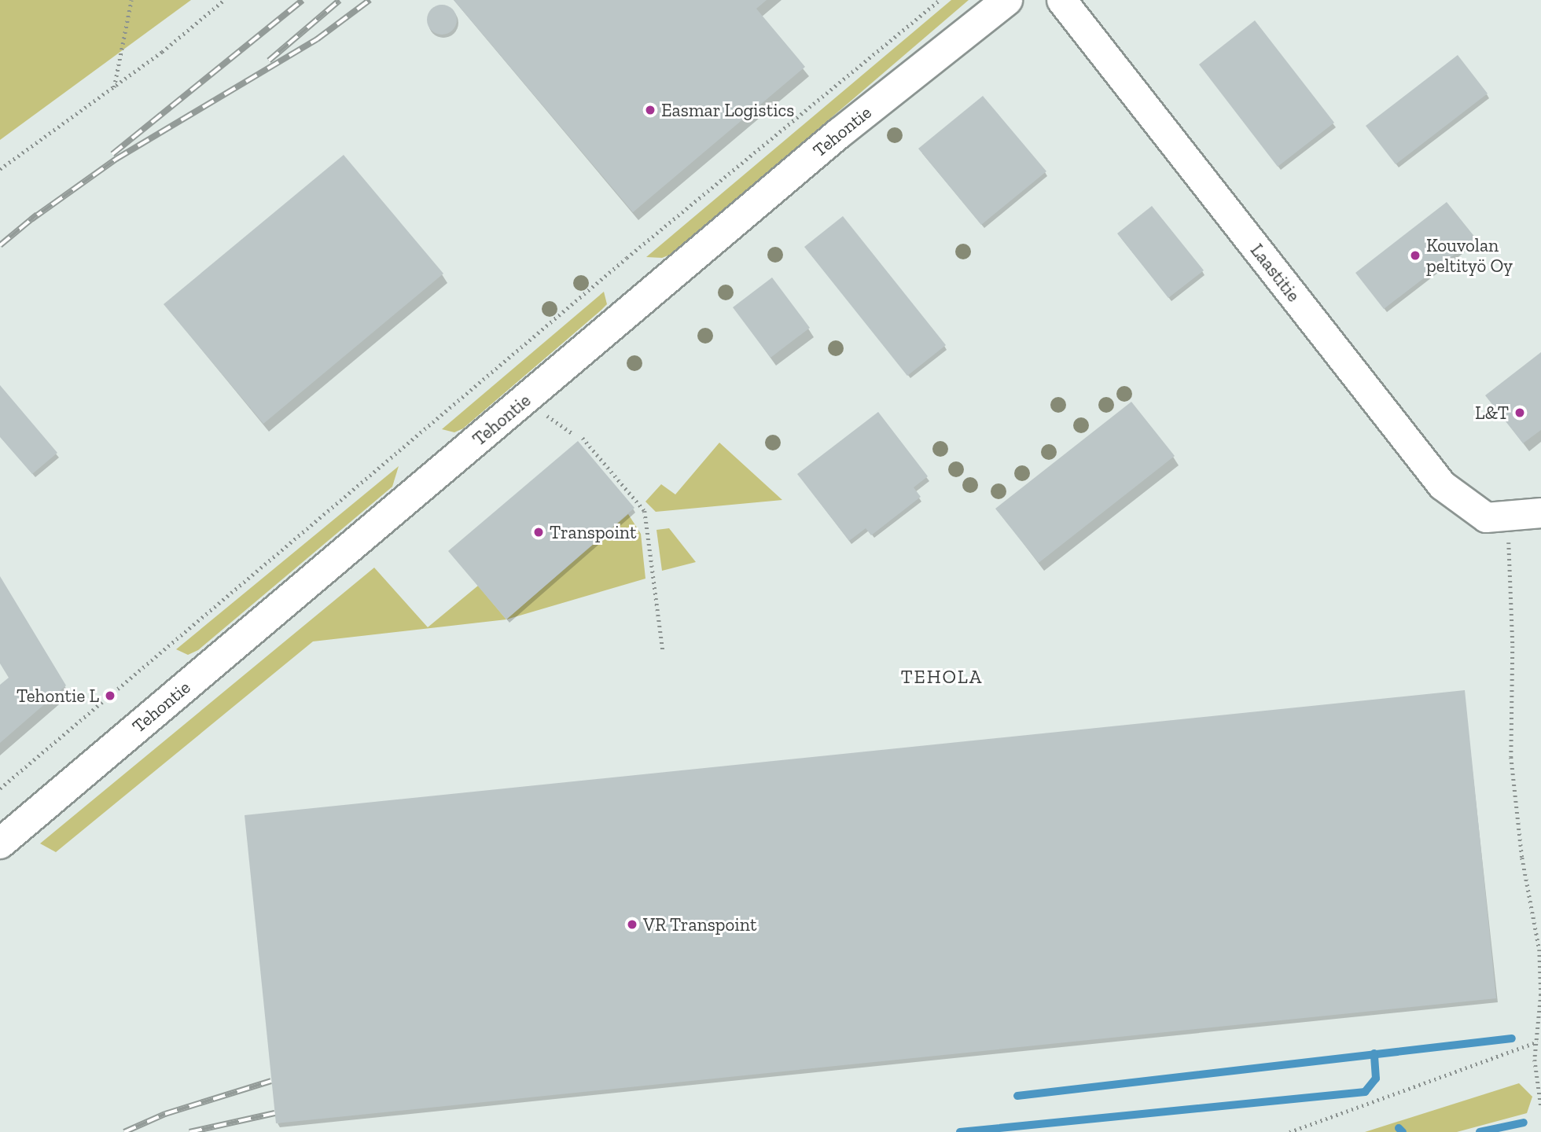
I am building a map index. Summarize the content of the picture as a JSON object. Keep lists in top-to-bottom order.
{
  "streets": {
    "street": ["Tehontie", "Laastitie"]
  },
  "districts": ["TEHOLA"],
  "places": [
    "Easmar Logistics",
    "Kouvolan peltityö Oy",
    "L&T",
    "Transpoint",
    "Tehontie L",
    "VR Transpoint"
  ]
}
